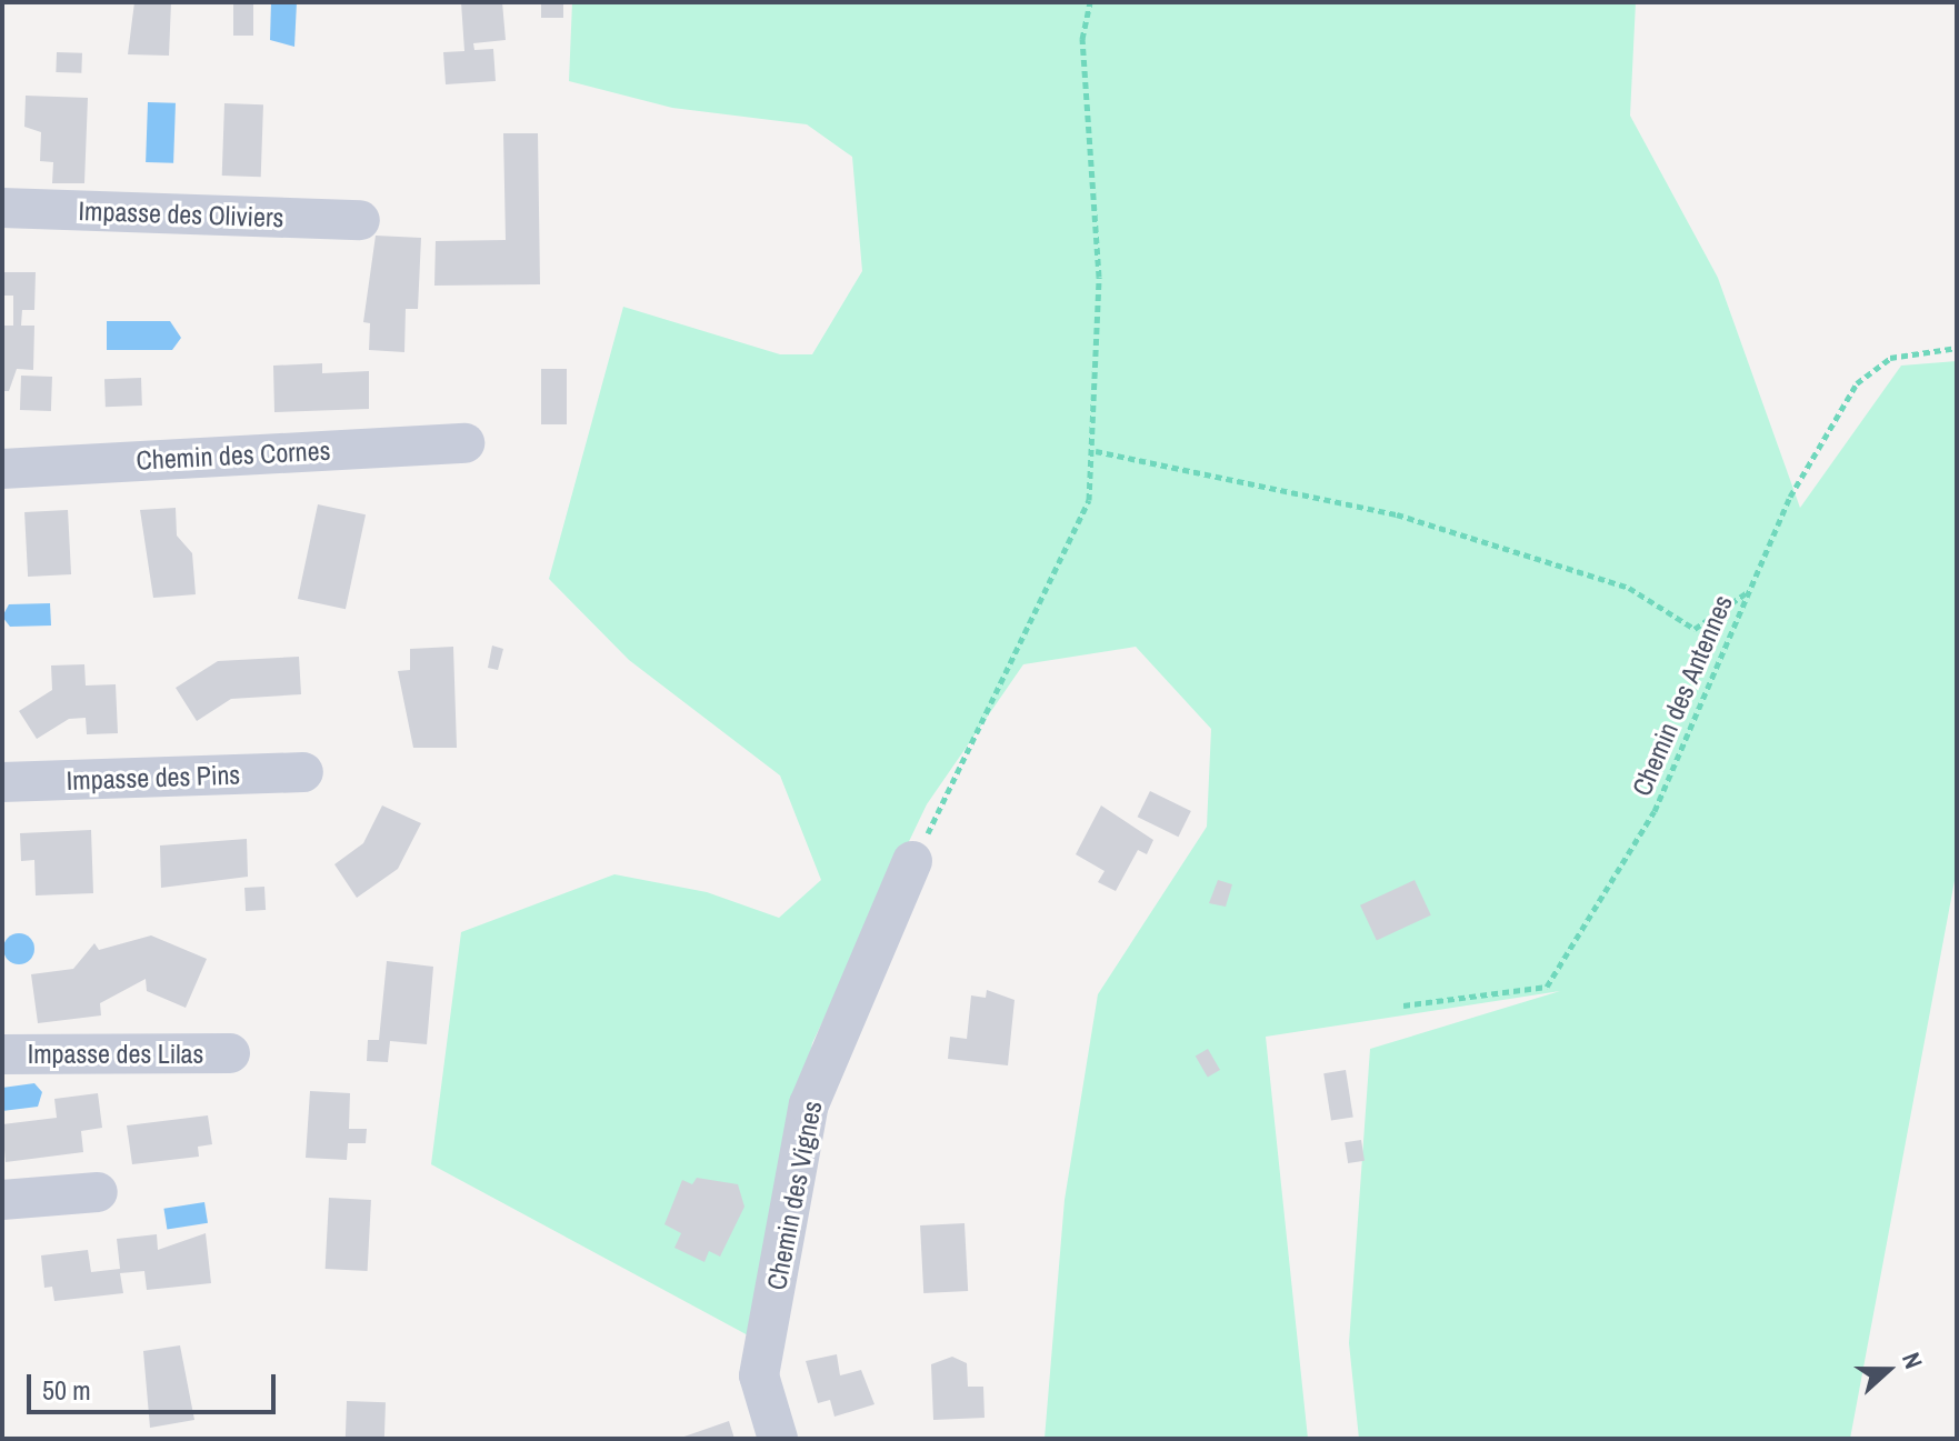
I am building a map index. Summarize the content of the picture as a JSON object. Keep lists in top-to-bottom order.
{
  "streets": {
    "street": [
      "Impasse des Oliviers",
      "Chemin des Cornes",
      "Impasse des Pins",
      "Impasse des Lilas",
      "Chemin des Vignes"
    ],
    "path": ["Chemin des Antennes"]
  },
  "scale_bar": "50 m",
  "north": "right"
}
